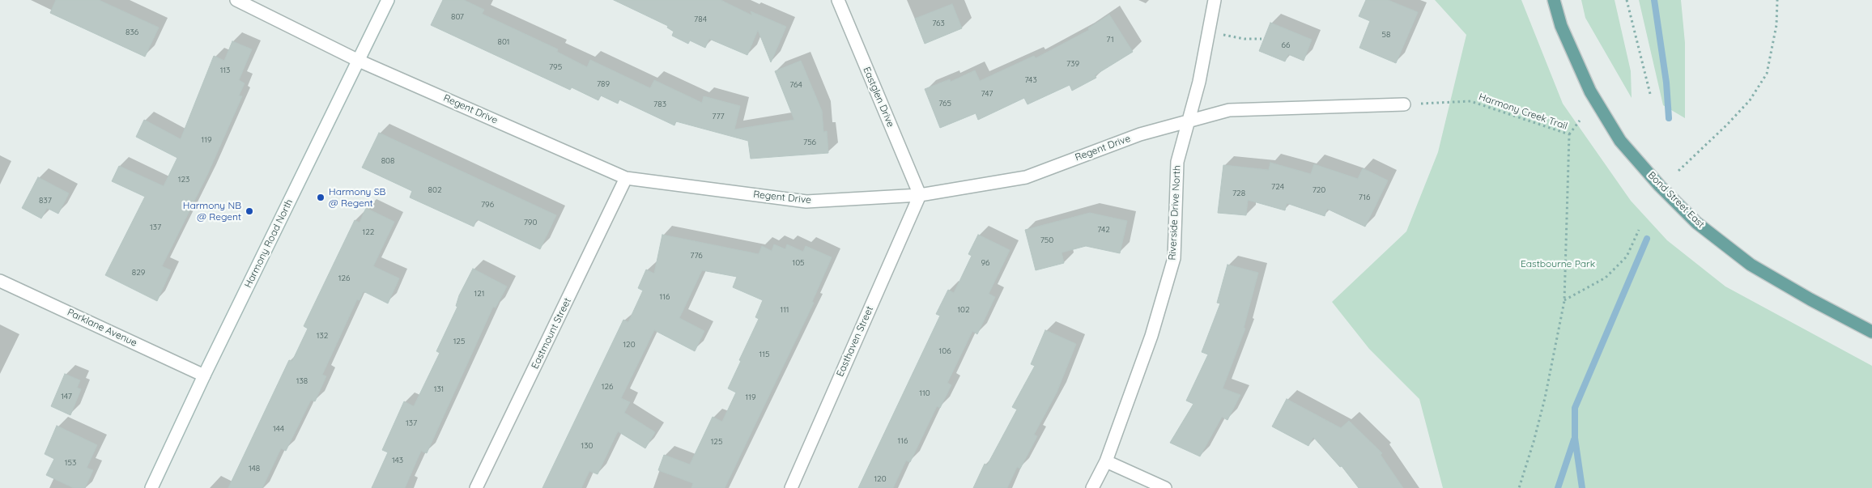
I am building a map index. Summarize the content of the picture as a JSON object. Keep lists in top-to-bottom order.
{
  "streets": {
    "main road": ["Bond Street East"],
    "street": [
      "Eastglen Drive",
      "Regent Drive",
      "Riverside Drive North",
      "Harmony Road North",
      "Parklane Avenue",
      "Eastmount Street",
      "Easthaven Street"
    ],
    "path": ["Harmony Creek Trail"]
  },
  "crossings": [
    ["Eastglen Drive", "Regent Drive"],
    ["Eastglen Drive", "Easthaven Street"],
    ["Regent Drive", "Harmony Creek Trail"],
    ["Regent Drive", "Riverside Drive North"],
    ["Regent Drive", "Harmony Road North"],
    ["Regent Drive", "Eastmount Street"],
    ["Regent Drive", "Easthaven Street"],
    ["Harmony Road North", "Parklane Avenue"]
  ],
  "parks": ["Eastbourne Park"],
  "places": ["Harmony SB @ Regent", "Harmony NB @ Regent"],
  "house_numbers": [
    "807",
    "784",
    "763",
    "836",
    "58",
    "71",
    "801",
    "66",
    "739",
    "795",
    "113",
    "743",
    "789",
    "764",
    "747",
    "765",
    "783",
    "777",
    "119",
    "756",
    "808",
    "123",
    "724",
    "802",
    "720",
    "728",
    "716",
    "837",
    "796",
    "790",
    "137",
    "742",
    "122",
    "750",
    "776",
    "105",
    "96",
    "829",
    "126",
    "121",
    "116",
    "111",
    "102",
    "132",
    "125",
    "120",
    "106",
    "115",
    "138",
    "126",
    "131",
    "110",
    "147",
    "119",
    "137",
    "144",
    "116",
    "125",
    "130",
    "143",
    "153",
    "148",
    "120"
  ]
}
